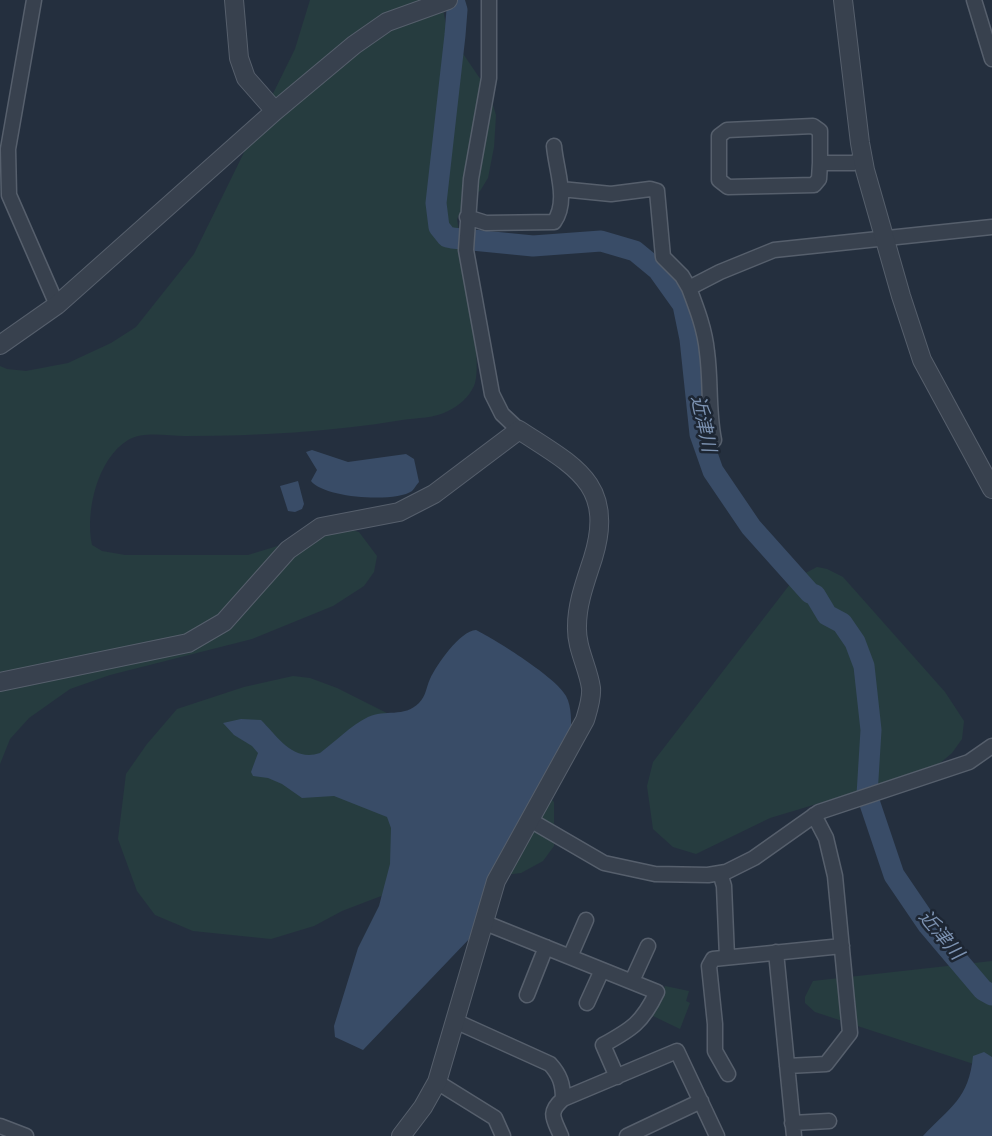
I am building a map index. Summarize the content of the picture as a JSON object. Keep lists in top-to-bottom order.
{
  "water": ["近津川"]
}
